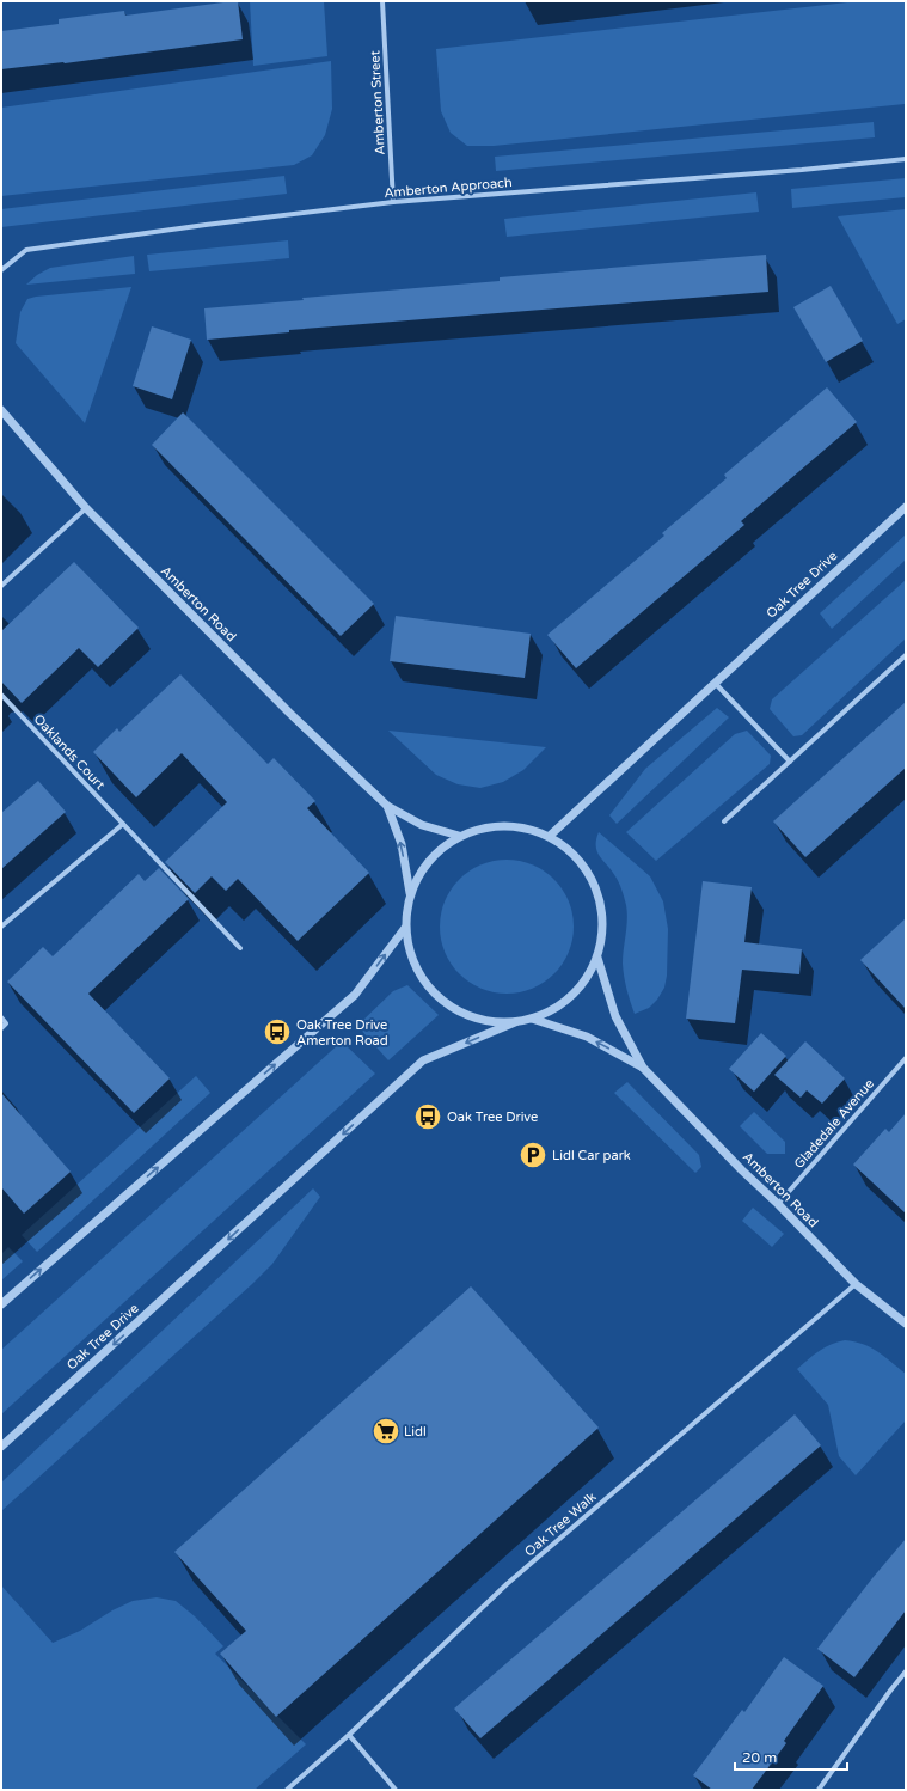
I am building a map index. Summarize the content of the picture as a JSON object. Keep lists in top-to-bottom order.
{
  "streets": {
    "street": [
      "Amberton Street",
      "Amberton Approach",
      "Oak Tree Drive",
      "Amberton Road",
      "Oaklands Court",
      "Gladedale Avenue",
      "Oak Tree Walk"
    ]
  },
  "crossings": [
    ["Amberton Street", "Amberton Approach"],
    ["Oak Tree Drive", "Amberton Road"],
    ["Amberton Road", "Gladedale Avenue"],
    ["Amberton Road", "Oak Tree Walk"]
  ],
  "places": {
    "bus stop": ["Oak Tree Drive Amerton Road", "Oak Tree Drive"],
    "parking": ["Lidl Car park"],
    "supermarket": ["Lidl"]
  },
  "scale_bar": "20 m"
}
